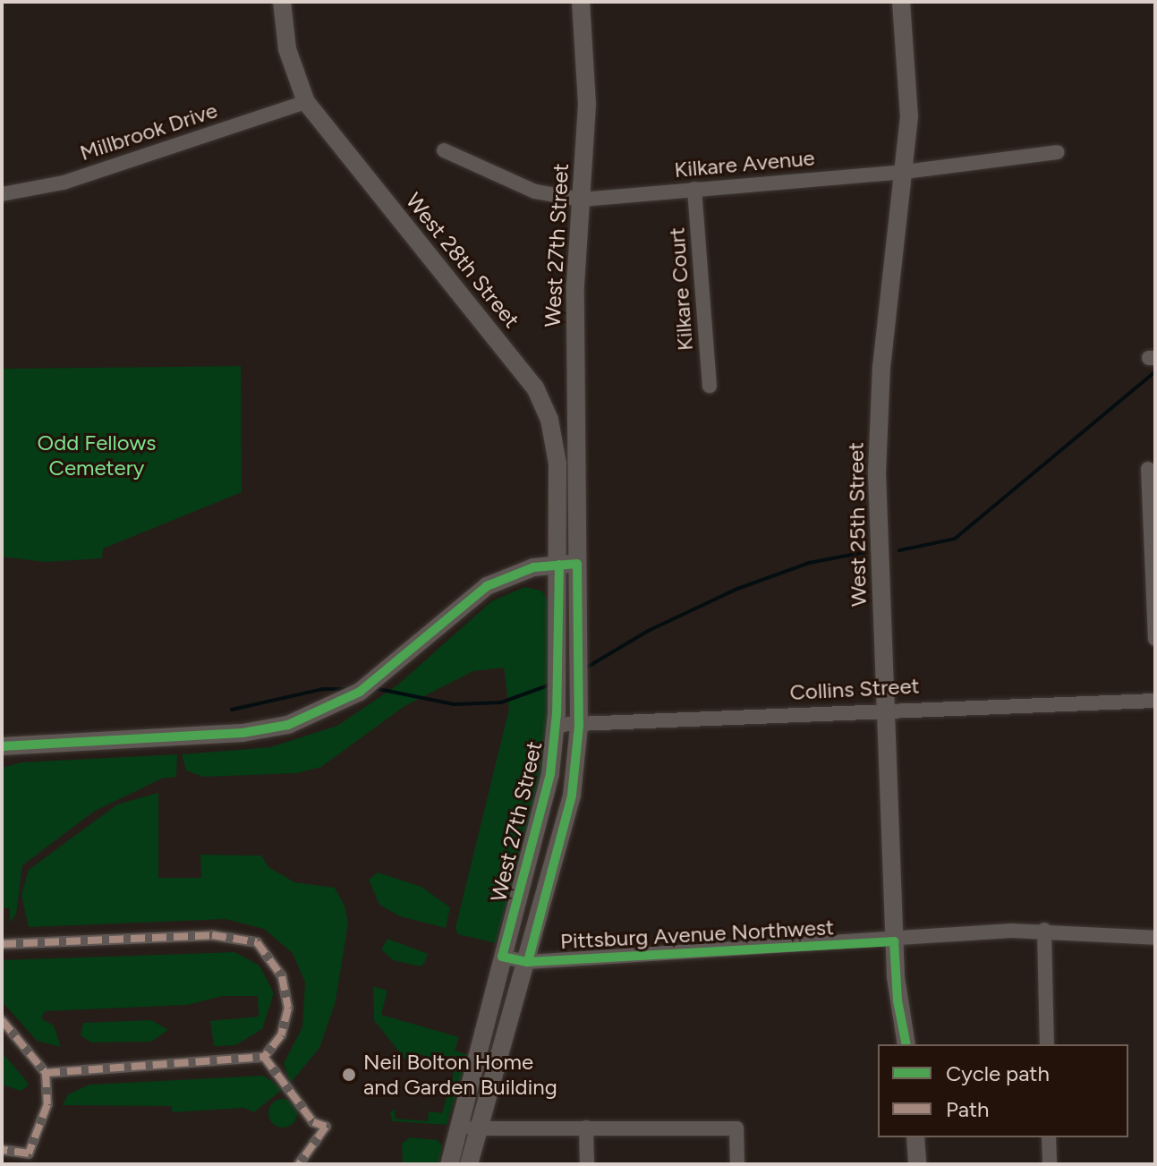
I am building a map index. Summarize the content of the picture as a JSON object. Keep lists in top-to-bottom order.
{
  "streets": {
    "street": [
      "Millbrook Drive",
      "Kilkare Avenue",
      "West 27th Street",
      "West 28th Street",
      "Kilkare Court",
      "West 25th Street",
      "Collins Street",
      "Pittsburg Avenue Northwest"
    ]
  },
  "crossings": [
    ["Millbrook Drive", "West 28th Street"],
    ["Kilkare Avenue", "West 27th Street"],
    ["Kilkare Avenue", "Kilkare Court"],
    ["Kilkare Avenue", "West 25th Street"],
    ["West 27th Street", "West 28th Street"],
    ["West 27th Street", "Collins Street"],
    ["West 27th Street", "Pittsburg Avenue Northwest"],
    ["West 25th Street", "Collins Street"],
    ["West 25th Street", "Pittsburg Avenue Northwest"]
  ],
  "parks": ["Odd Fellows Cemetery"],
  "places": ["Neil Bolton Home and Garden Building"],
  "legend": ["Cycle path", "Path"]
}
